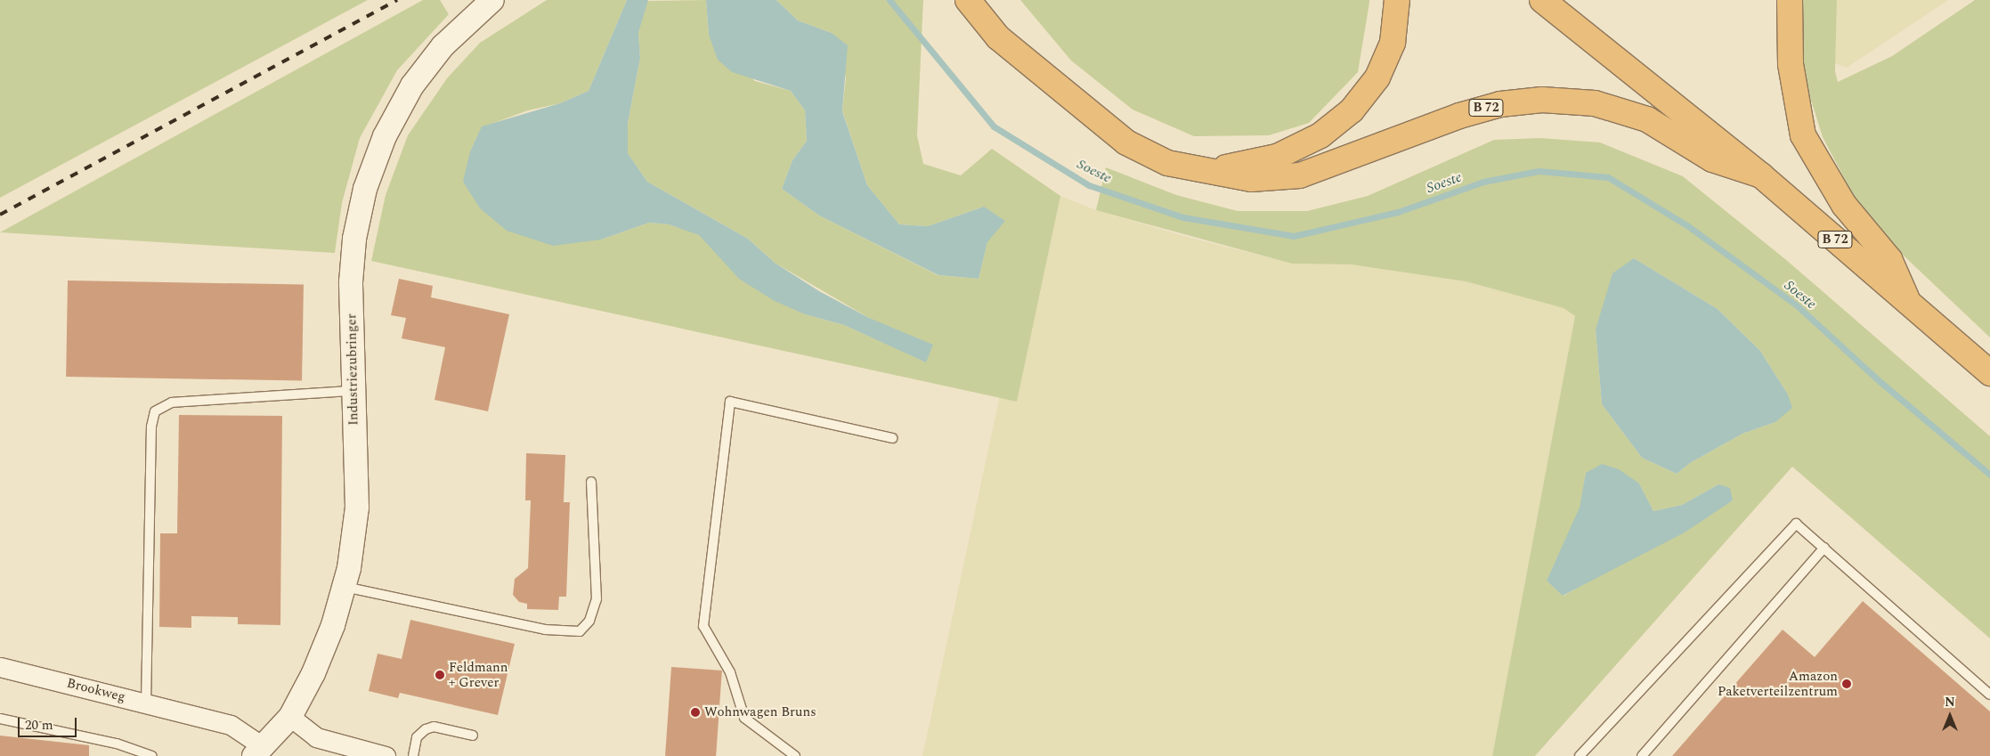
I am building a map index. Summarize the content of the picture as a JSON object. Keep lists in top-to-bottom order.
{
  "streets": {
    "highway": ["B 72"],
    "street": ["Industriezubringer", "Brookweg"]
  },
  "crossings": [
    ["Industriezubringer", "Brookweg"]
  ],
  "water": ["Soeste"],
  "places": ["Feldmann + Grever", "Amazon Paketverteilzentrum", "Wohnwagen Bruns"],
  "scale_bar": "20 m",
  "north": "top"
}
